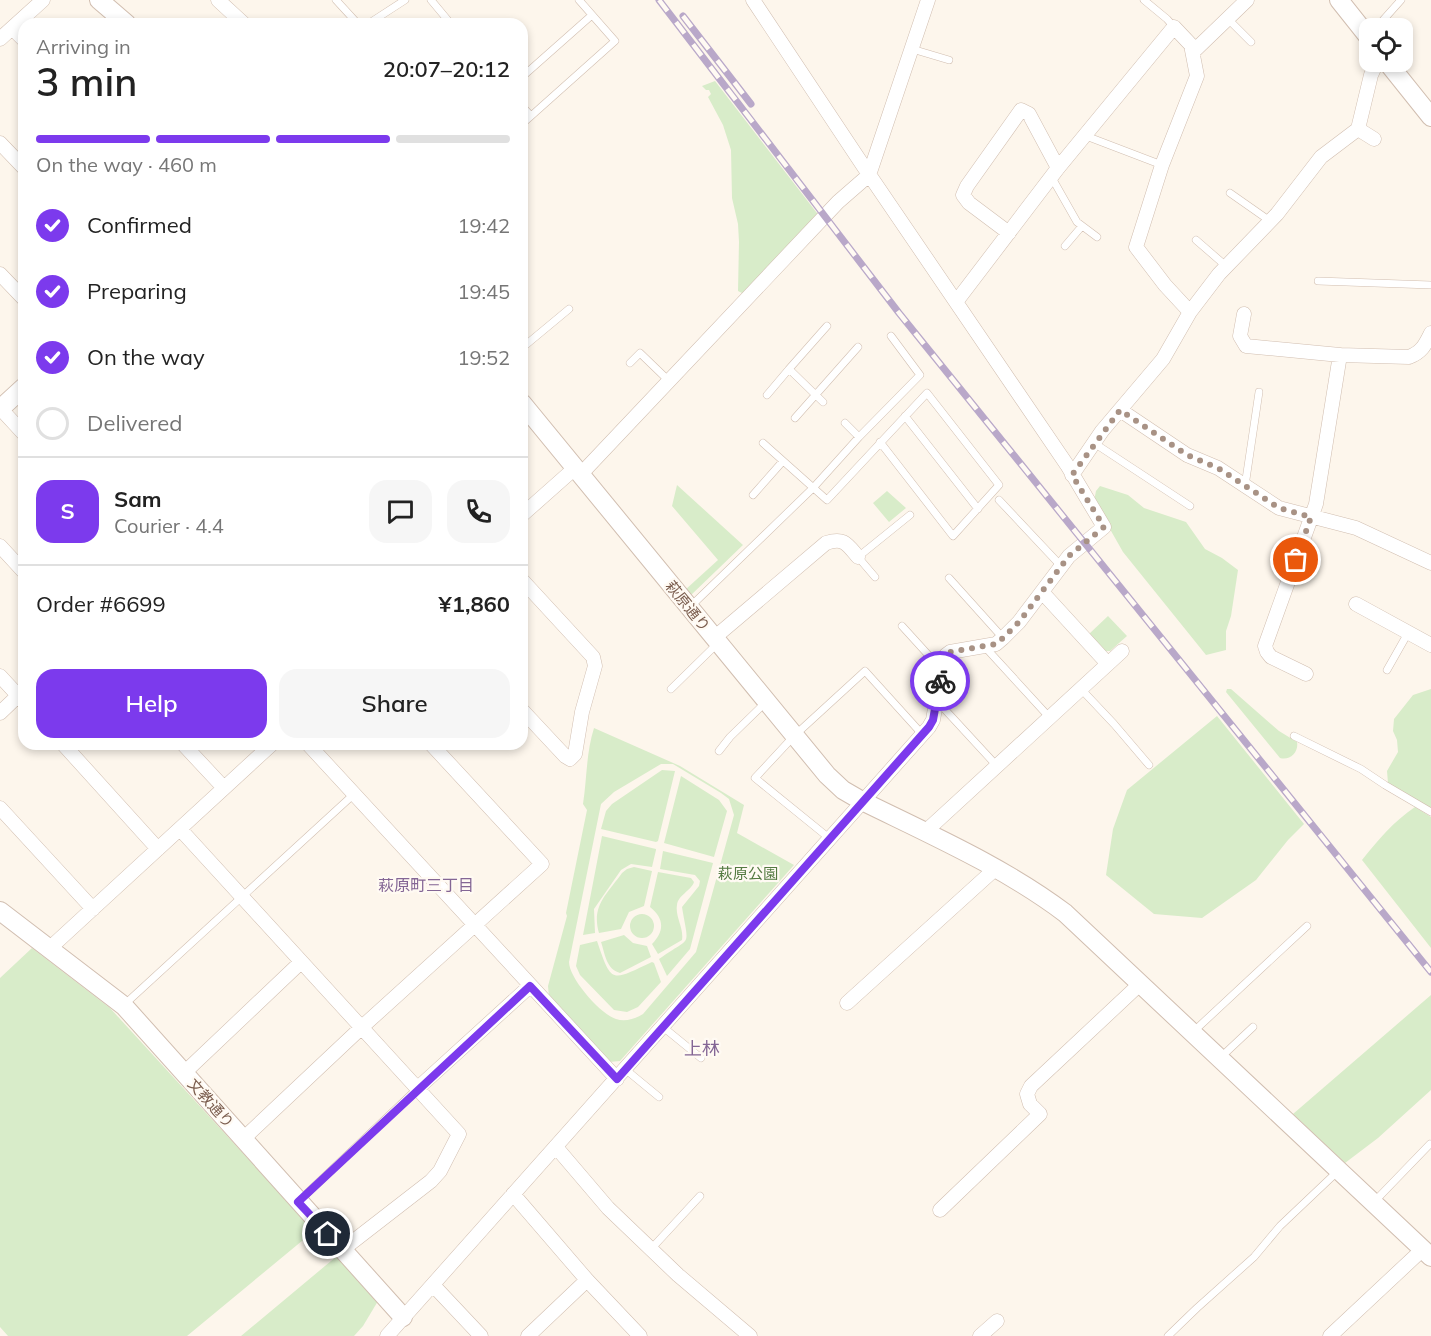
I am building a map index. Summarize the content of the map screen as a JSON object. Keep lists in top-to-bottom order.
{
  "streets": {
    "street": ["萩原通り", "文教通り"]
  },
  "districts": ["萩原町三丁目", "上林"],
  "parks": ["萩原公園"],
  "page": {
    "heading": ["3 min", "Arriving in", "20:07–20:12"],
    "panel": [
      "Sam",
      "Courier · 4.4",
      "Order #6699",
      "¥1,860"
    ],
    "bar": "On the way · 460 m",
    "list": [
      ["Confirmed", "19:42"],
      ["Preparing", "19:45"],
      ["On the way", "19:52"],
      "Delivered"
    ],
    "round": "S",
    "buttons": ["Help", "Share"]
  }
}
